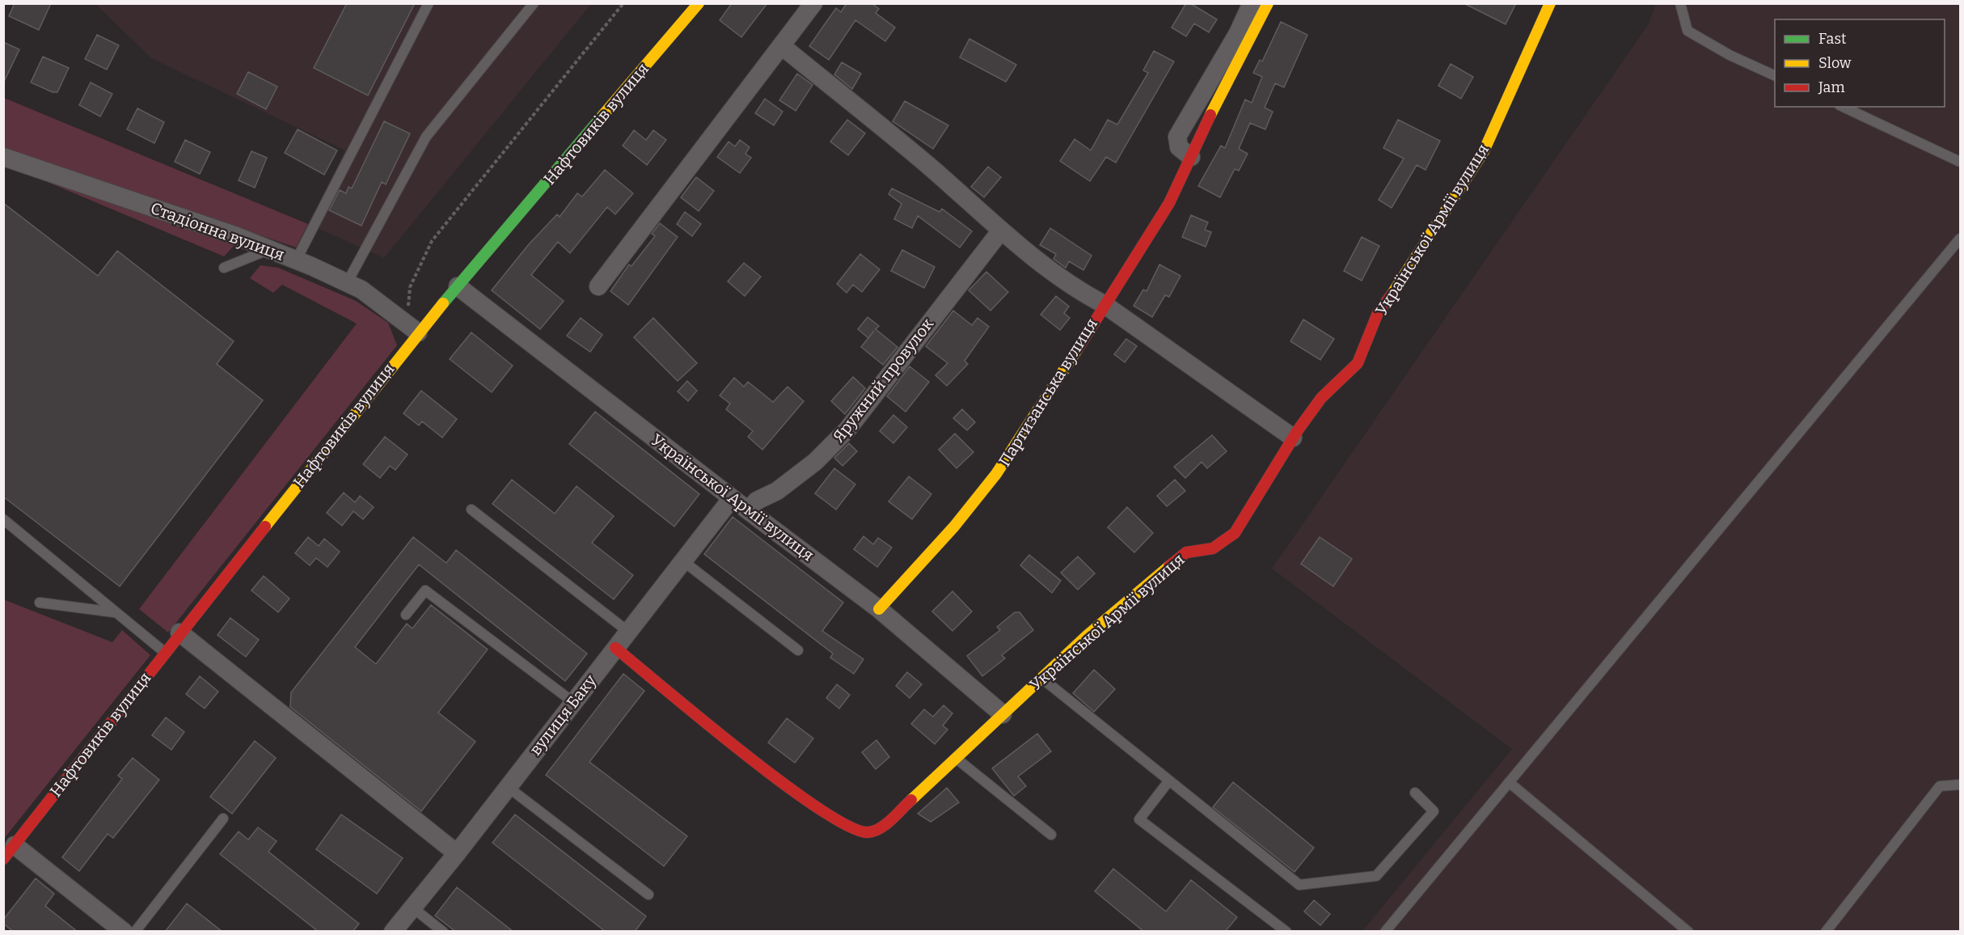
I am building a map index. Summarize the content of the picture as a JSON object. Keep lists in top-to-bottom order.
{
  "streets": {
    "street": [
      "Нафтовиків вулиця",
      "Української Армії вулиця",
      "Стадіонна вулиця",
      "Яружний провулок",
      "Партизанська вулиця",
      "вулиця Баку"
    ]
  },
  "crossings": [
    ["Нафтовиків вулиця", "Української Армії вулиця"],
    ["Нафтовиків вулиця", "Стадіонна вулиця"],
    ["Української Армії вулиця", "Яружний провулок"],
    ["Української Армії вулиця", "Партизанська вулиця"],
    ["Української Армії вулиця", "вулиця Баку"]
  ],
  "legend": ["Fast", "Slow", "Jam"]
}
